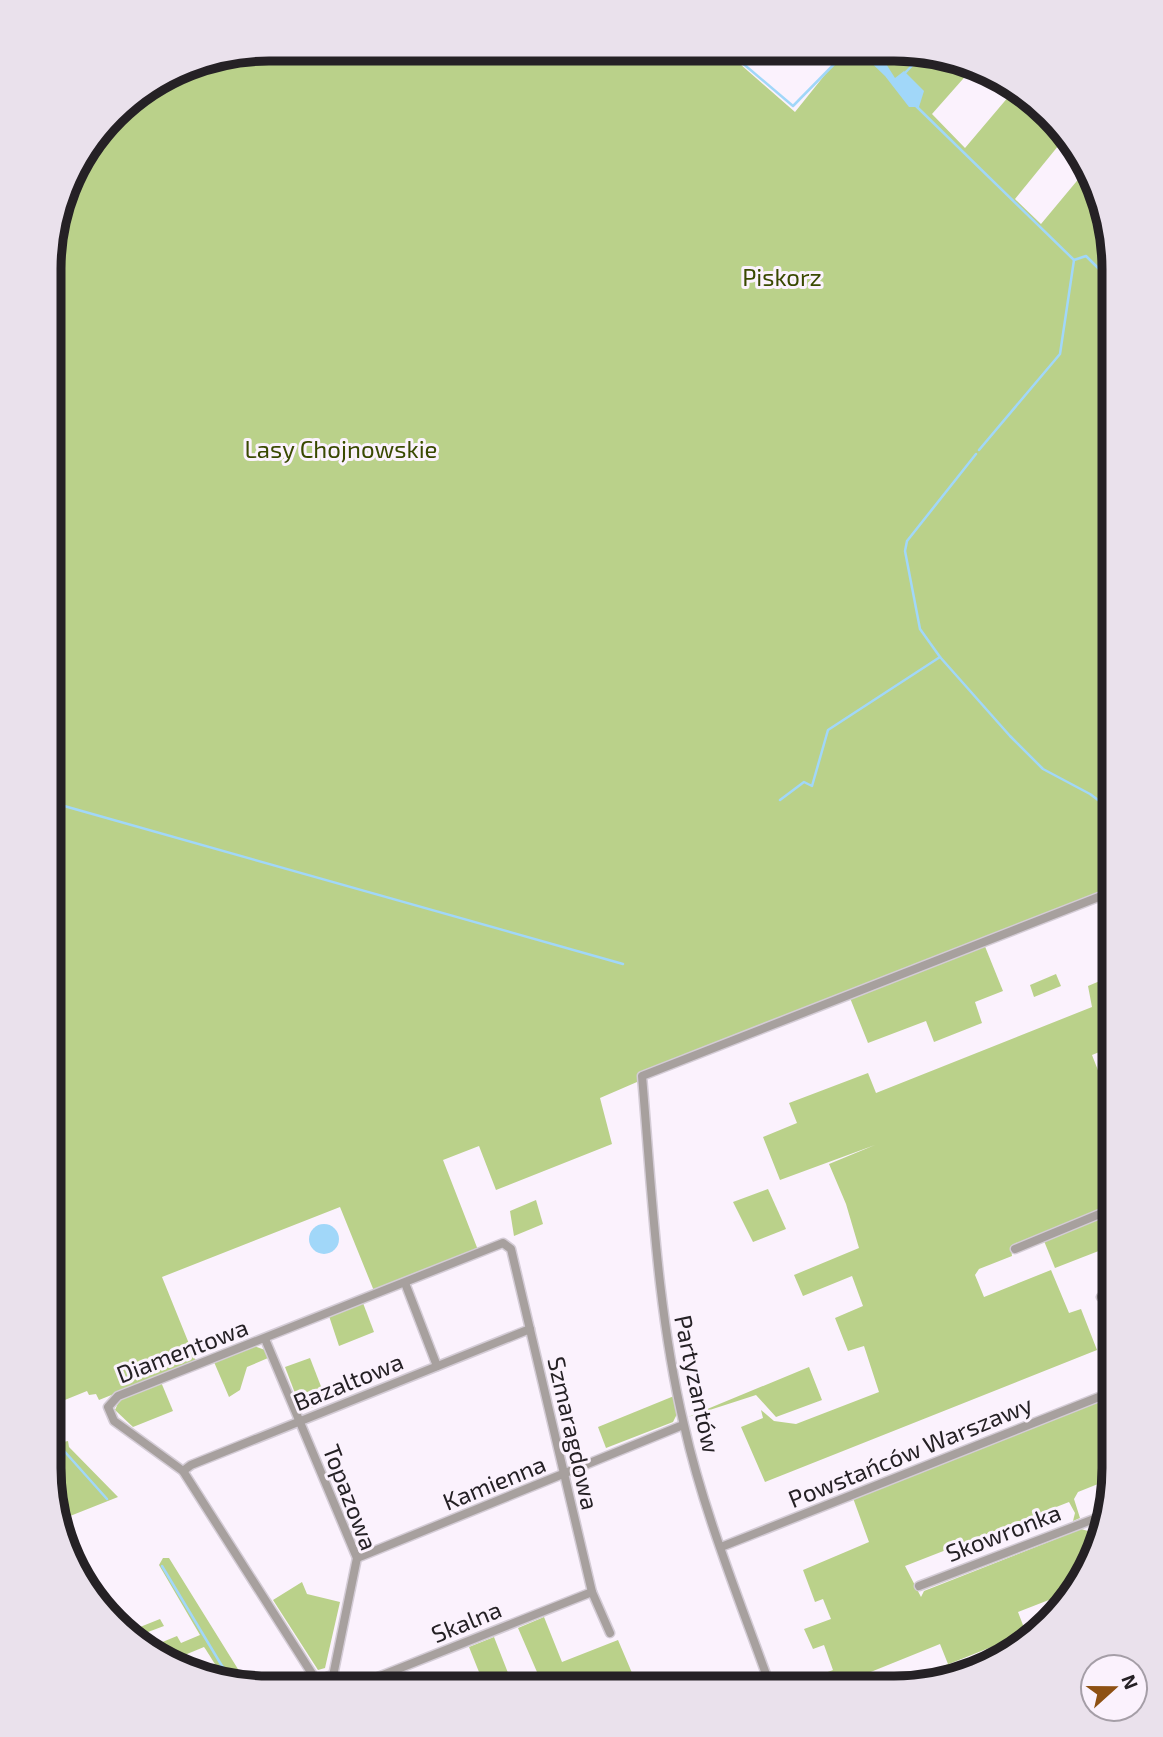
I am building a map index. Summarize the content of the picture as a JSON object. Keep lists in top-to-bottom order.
{
  "streets": {
    "street": [
      "Diamentowa",
      "Bazaltowa",
      "Partyzantów",
      "Szmaragdowa",
      "Powstańców Warszawy",
      "Kamienna",
      "Topazowa",
      "Skowronka",
      "Skalna"
    ]
  },
  "crossings": [
    ["Diamentowa", "Bazaltowa"],
    ["Diamentowa", "Szmaragdowa"],
    ["Diamentowa", "Topazowa"],
    ["Bazaltowa", "Szmaragdowa"],
    ["Bazaltowa", "Topazowa"],
    ["Partyzantów", "Powstańców Warszawy"],
    ["Partyzantów", "Kamienna"],
    ["Szmaragdowa", "Kamienna"],
    ["Szmaragdowa", "Skalna"],
    ["Kamienna", "Topazowa"]
  ],
  "parks": ["Piskorz", "Lasy Chojnowskie"],
  "north": "right"
}
